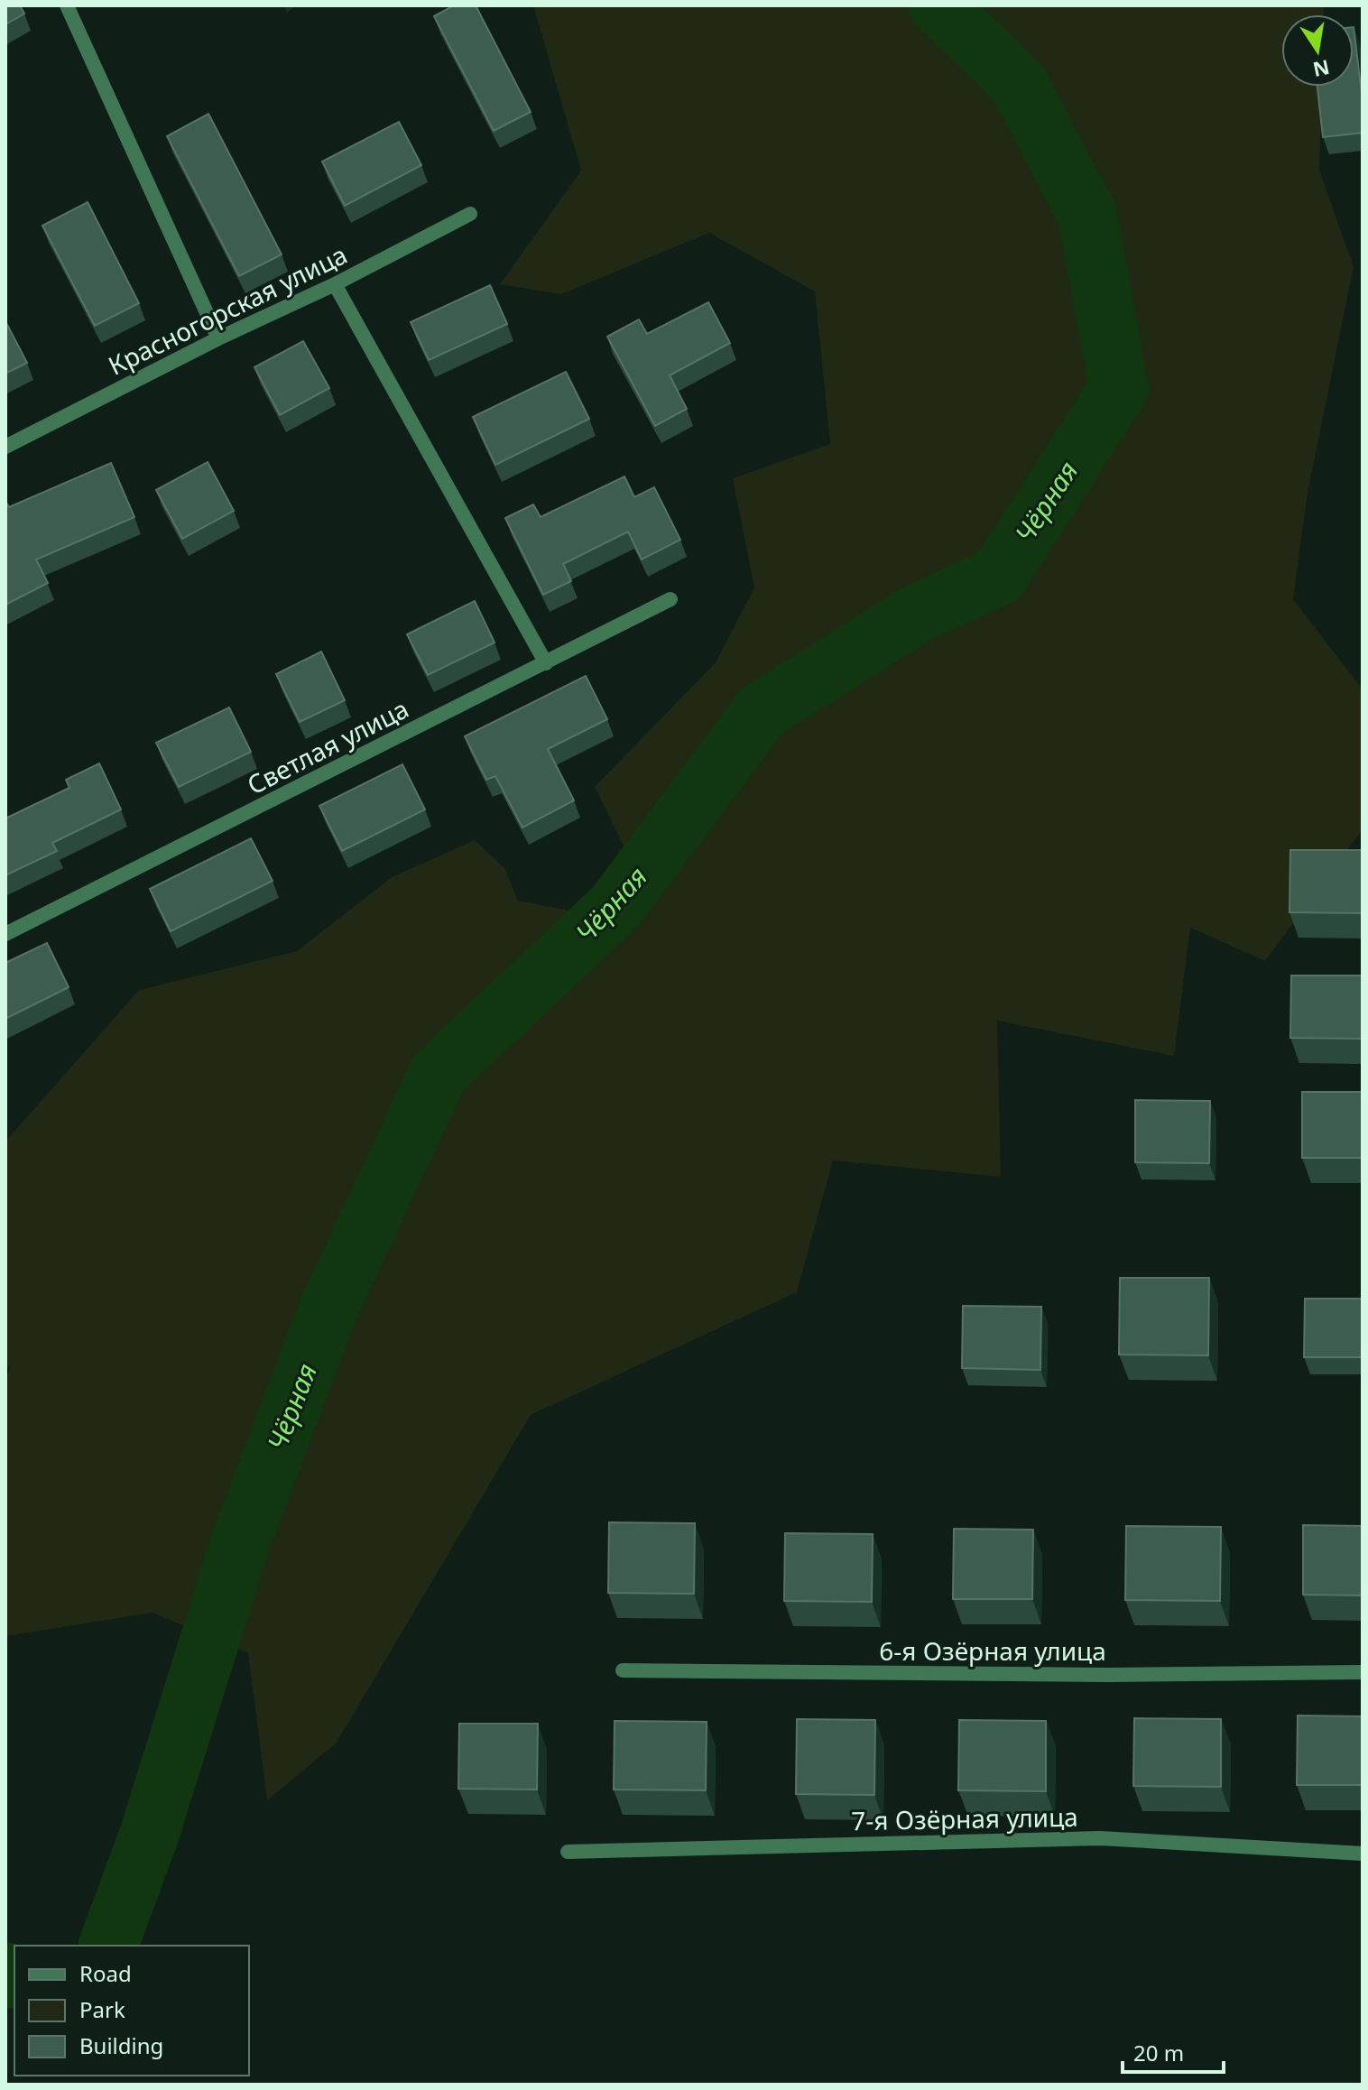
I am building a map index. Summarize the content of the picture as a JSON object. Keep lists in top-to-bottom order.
{
  "streets": {
    "street": [
      "Красногорская улица",
      "Светлая улица",
      "6-я Озёрная улица",
      "7-я Озёрная улица"
    ]
  },
  "water": ["Чёрная"],
  "legend": ["Road", "Park", "Building"],
  "scale_bar": "20 m",
  "north": "bottom"
}
